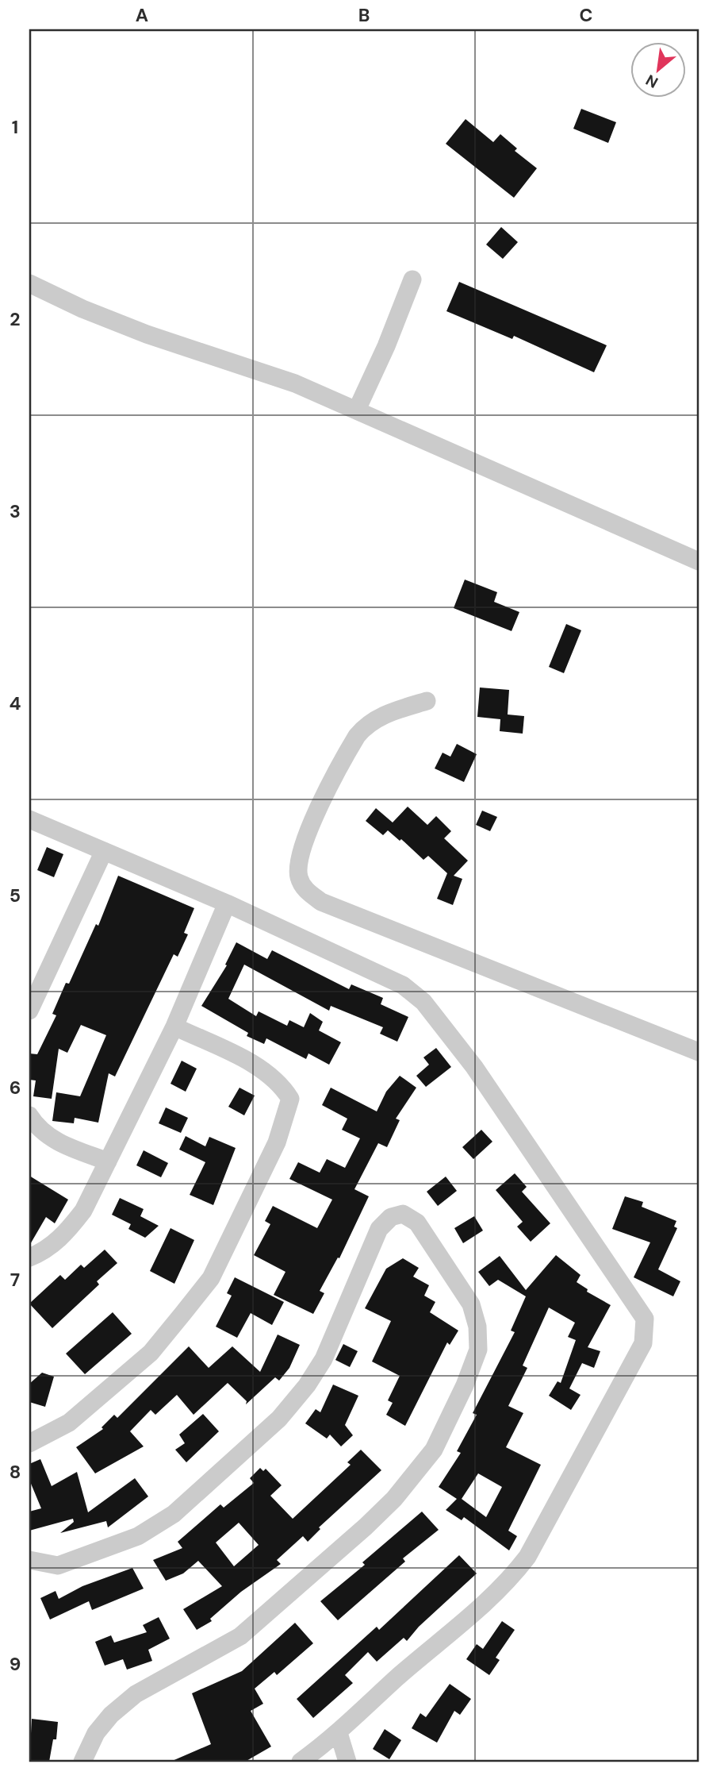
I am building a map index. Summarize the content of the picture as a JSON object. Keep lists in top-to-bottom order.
{
  "north": "bottom left",
  "grid": {
    "columns": ["A", "B", "C"],
    "rows": [
      "1",
      "2",
      "3",
      "4",
      "5",
      "6",
      "7",
      "8",
      "9"
    ]
  }
}
